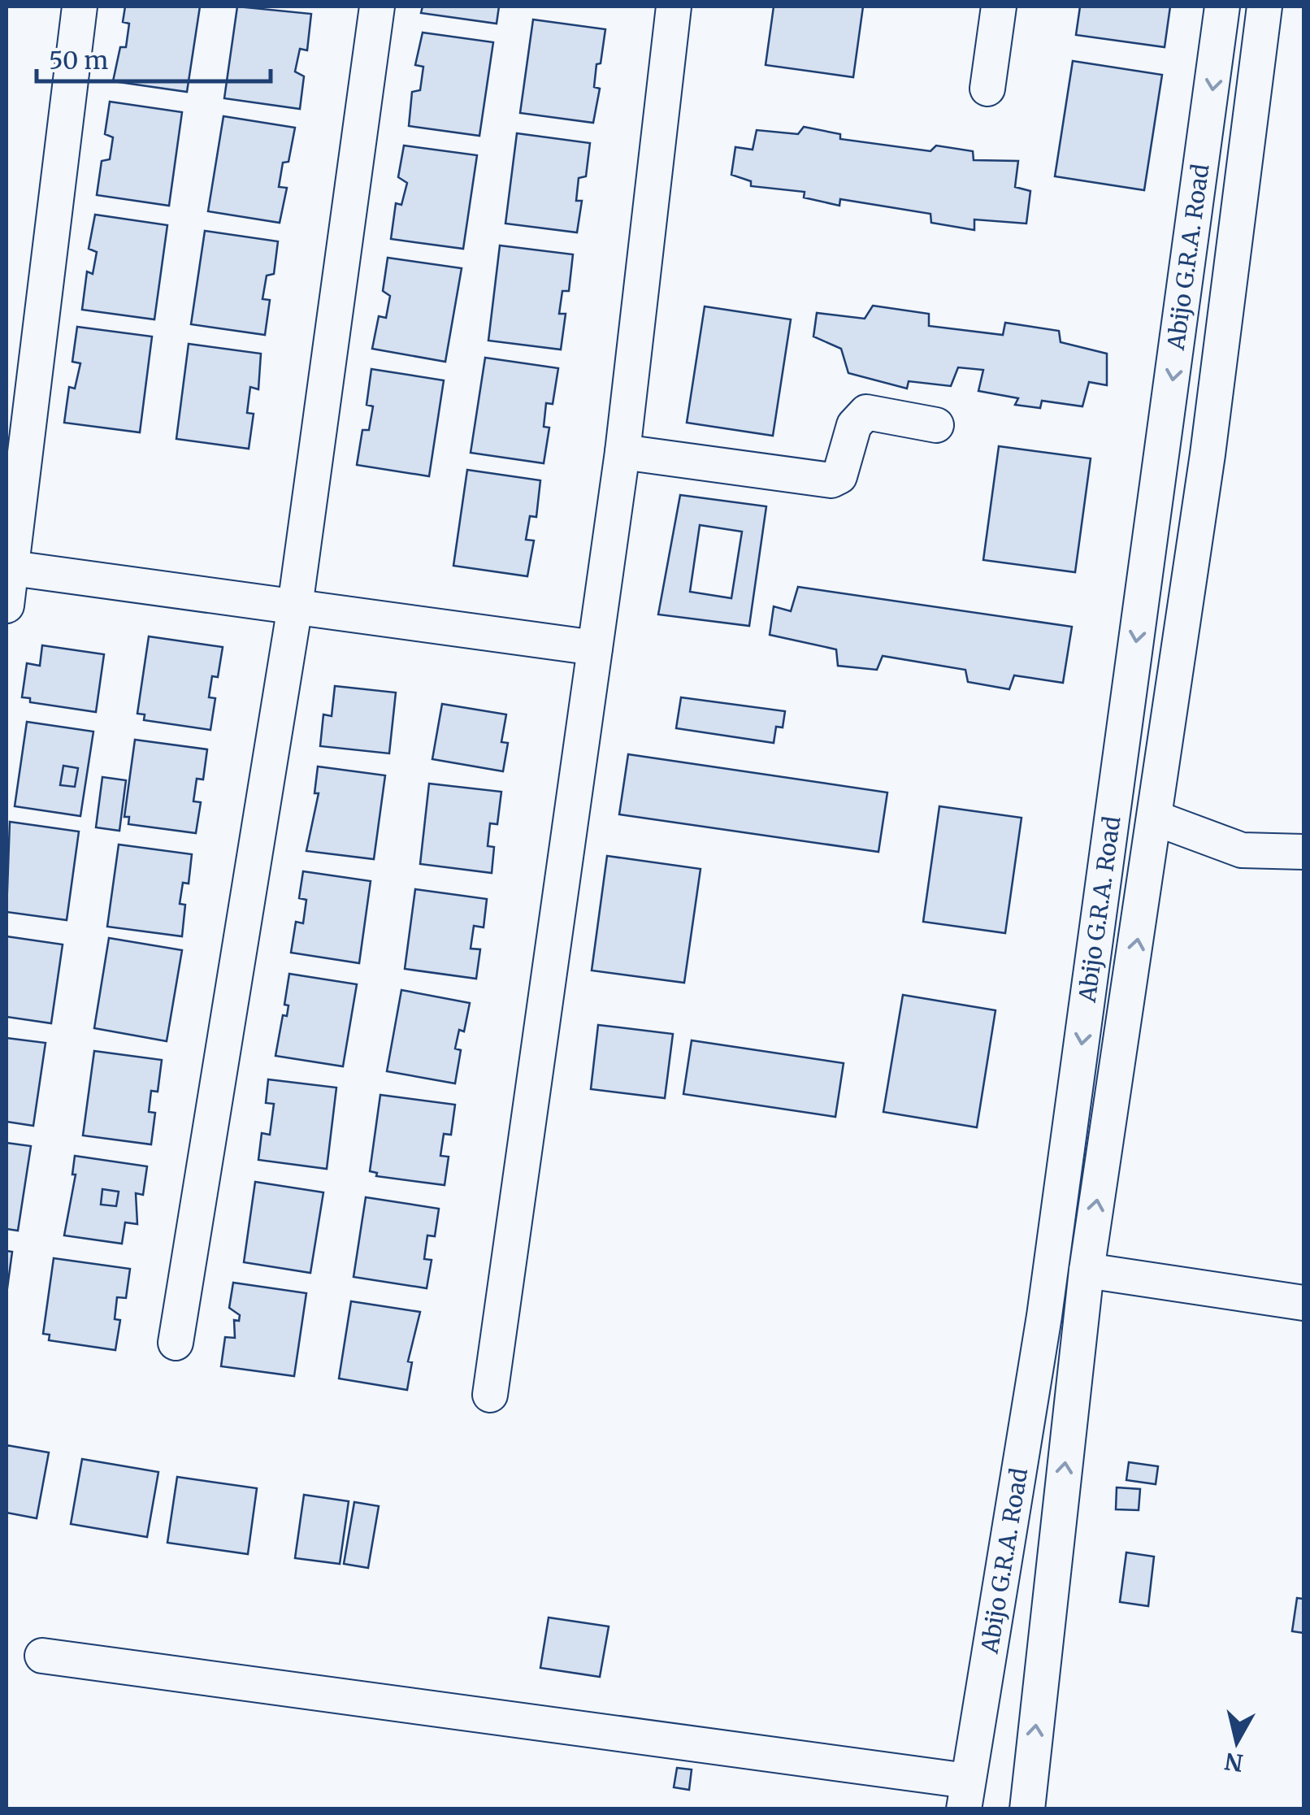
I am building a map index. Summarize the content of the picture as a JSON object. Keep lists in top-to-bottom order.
{
  "streets": {
    "street": ["Abijo G.R.A. Road"]
  },
  "scale_bar": "50 m",
  "north": "bottom"
}
